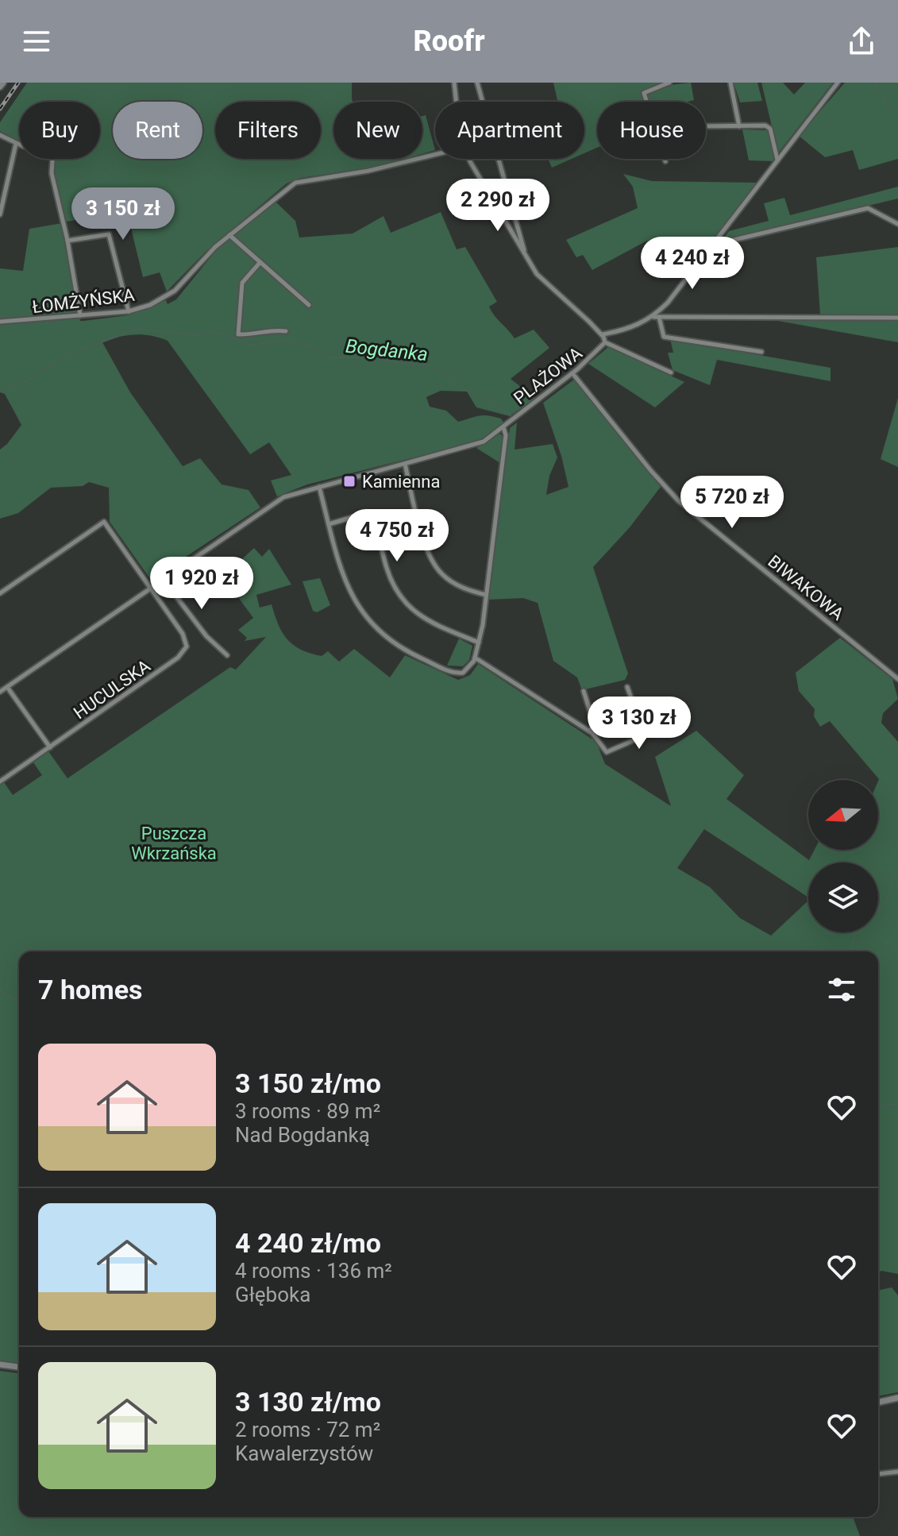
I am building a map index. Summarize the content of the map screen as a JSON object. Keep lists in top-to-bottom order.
{
  "streets": {
    "street": [
      "ŁOMŻYŃSKA",
      "PLAŻOWA",
      "BIWAKOWA",
      "HUCULSKA"
    ]
  },
  "crossings": [
    ["PLAŻOWA", "BIWAKOWA"]
  ],
  "water": ["Bogdanka"],
  "parks": ["Puszcza Wkrzańska"],
  "places": {
    "transit": ["Kamienna"]
  },
  "north": "left",
  "page": {
    "header": "Roofr",
    "chip": [
      "Buy",
      "Rent",
      "Filters",
      "New",
      "Apartment",
      "House"
    ],
    "price": [
      "2 290 zł",
      "3 150 zł",
      "4 240 zł",
      "5 720 zł",
      "4 750 zł",
      "1 920 zł",
      "3 130 zł"
    ],
    "heading": "7 homes",
    "list": [
      {
        "name": "3 150 zł/mo",
        "note": "3 rooms · 89 m² · Nad Bogdanką"
      },
      {
        "name": "4 240 zł/mo",
        "note": "4 rooms · 136 m² · Głęboka"
      },
      {
        "name": "3 130 zł/mo",
        "note": "2 rooms · 72 m² · Kawalerzystów"
      }
    ]
  }
}
